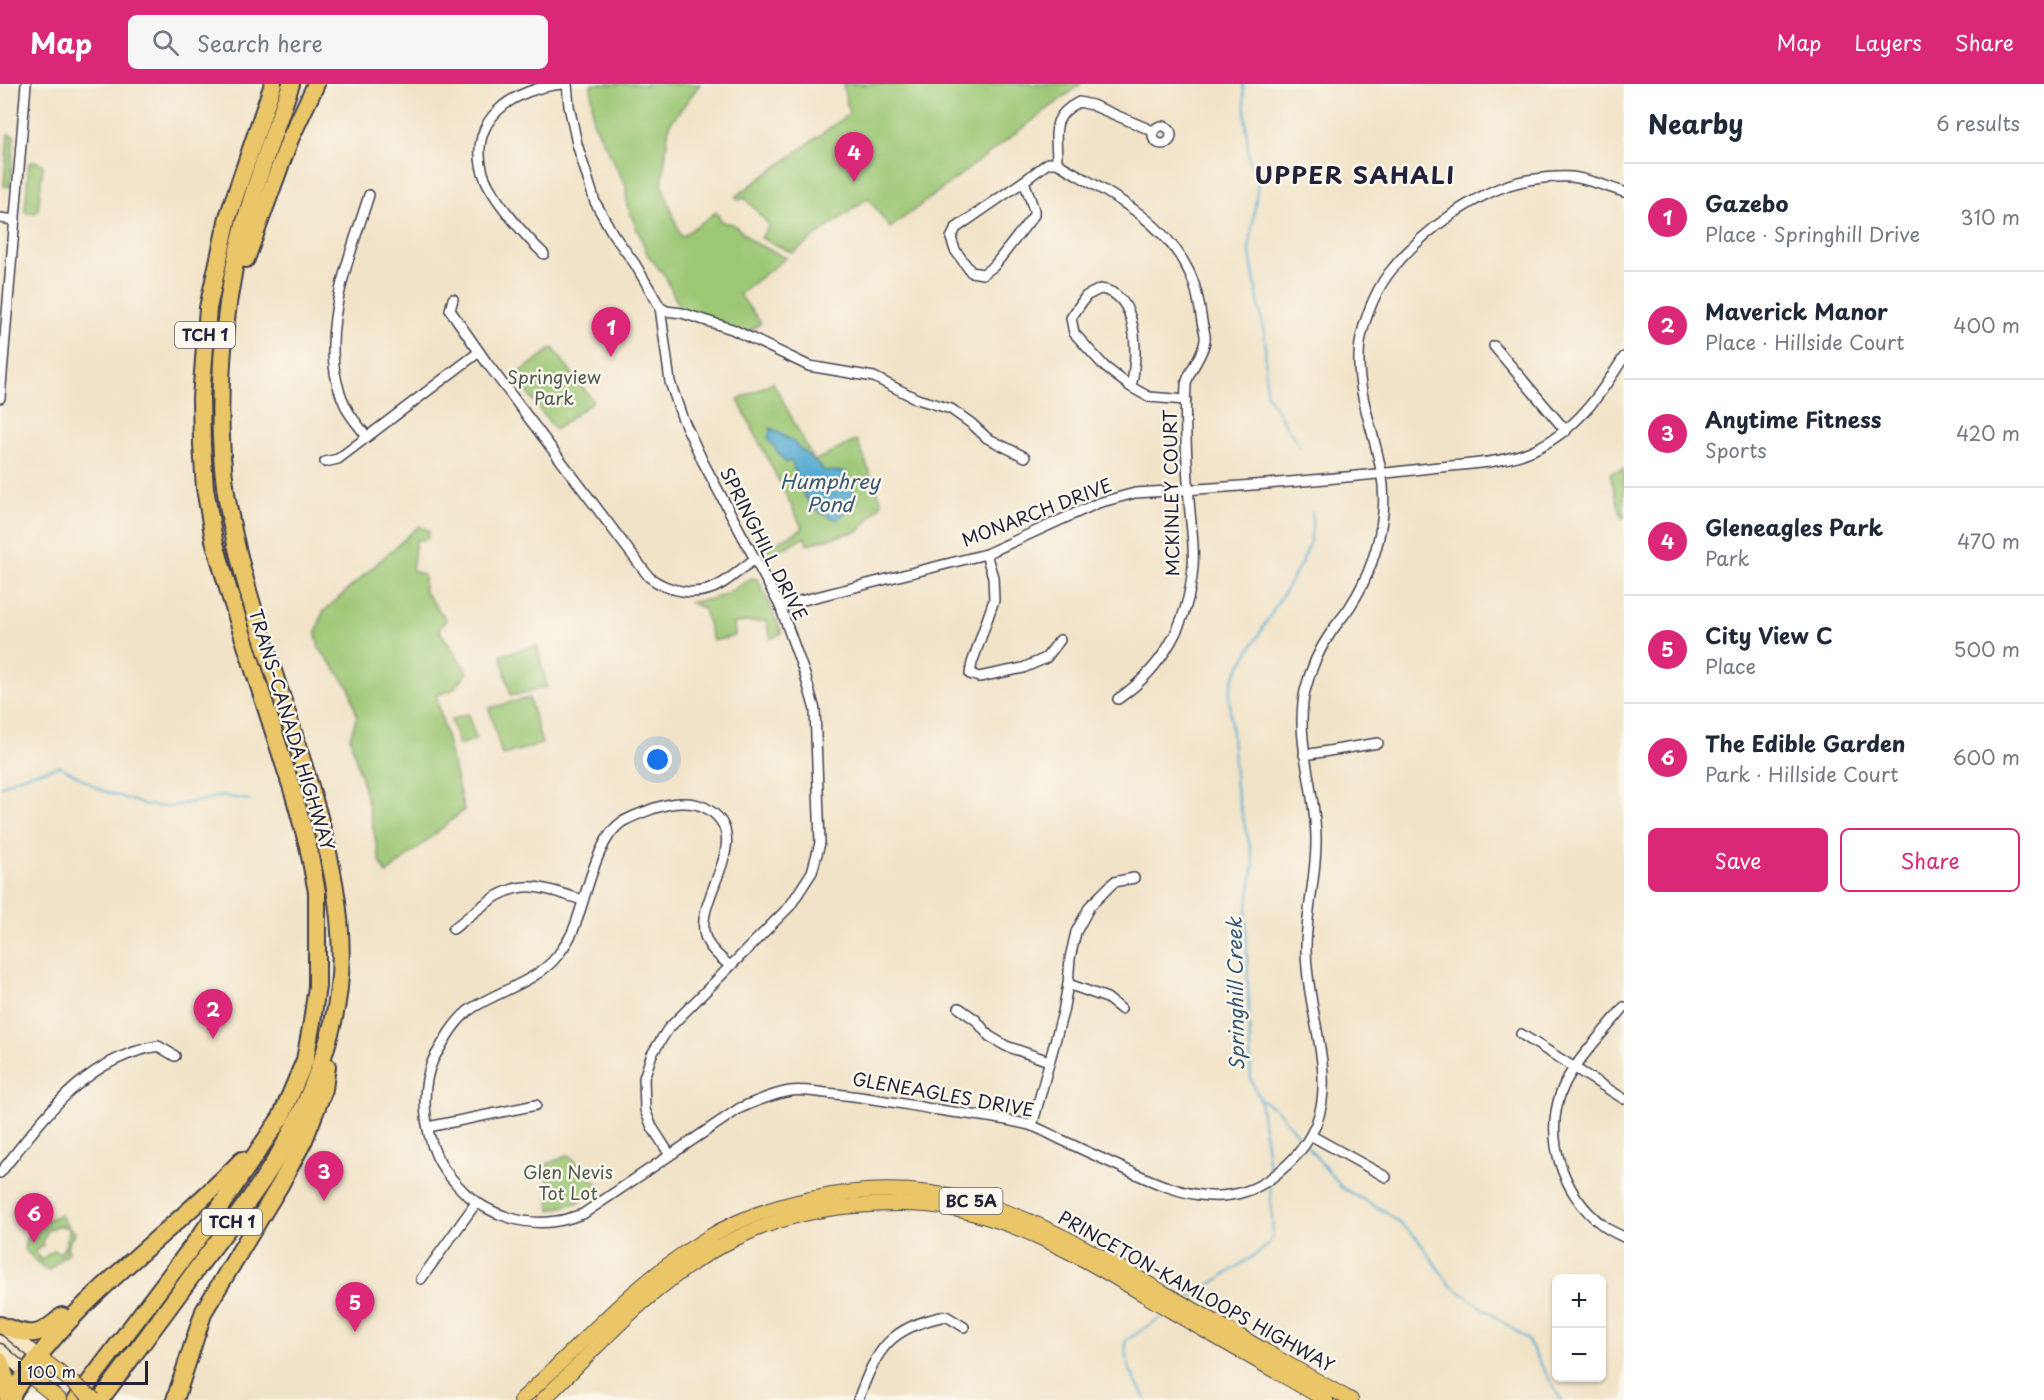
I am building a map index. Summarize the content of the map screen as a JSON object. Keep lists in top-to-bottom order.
{
  "streets": {
    "highway": ["TCH 1", "TRANS-CANADA HIGHWAY"],
    "main road": ["BC 5A", "PRINCETON-KAMLOOPS HIGHWAY"],
    "street": [
      "MCKINLEY COURT",
      "MONARCH DRIVE",
      "SPRINGHILL DRIVE",
      "GLENEAGLES DRIVE"
    ]
  },
  "crossings": [
    ["MCKINLEY COURT", "MONARCH DRIVE"],
    ["MONARCH DRIVE", "SPRINGHILL DRIVE"],
    ["MONARCH DRIVE", "GLENEAGLES DRIVE"],
    ["SPRINGHILL DRIVE", "GLENEAGLES DRIVE"]
  ],
  "districts": ["UPPER SAHALI"],
  "water": ["Humphrey Pond", "Springhill Creek"],
  "parks": ["Springview Park", "Glen Nevis Tot Lot"],
  "scale_bar": "100 m",
  "page": {
    "header": "Map",
    "search": "Search here",
    "nav": ["Map", "Layers", "Share"],
    "heading": ["Nearby", "6 results"],
    "pins": [
      "4",
      "1",
      "2",
      "3",
      "6",
      "5"
    ],
    "list": [
      {
        "mark": "1",
        "name": "Gazebo",
        "note": "Place · Springhill Drive",
        "value": "310 m"
      },
      {
        "mark": "2",
        "name": "Maverick Manor",
        "note": "Place · Hillside Court",
        "value": "400 m"
      },
      {
        "mark": "3",
        "name": "Anytime Fitness",
        "note": "Sports",
        "value": "420 m"
      },
      {
        "mark": "4",
        "name": "Gleneagles Park",
        "note": "Park",
        "value": "470 m"
      },
      {
        "mark": "5",
        "name": "City View C",
        "note": "Place",
        "value": "500 m"
      },
      {
        "mark": "6",
        "name": "The Edible Garden",
        "note": "Park · Hillside Court",
        "value": "600 m"
      }
    ],
    "buttons": ["Save", "Share"],
    "map_buttons": ["+", "−"],
    "scale": "100 m"
  }
}
